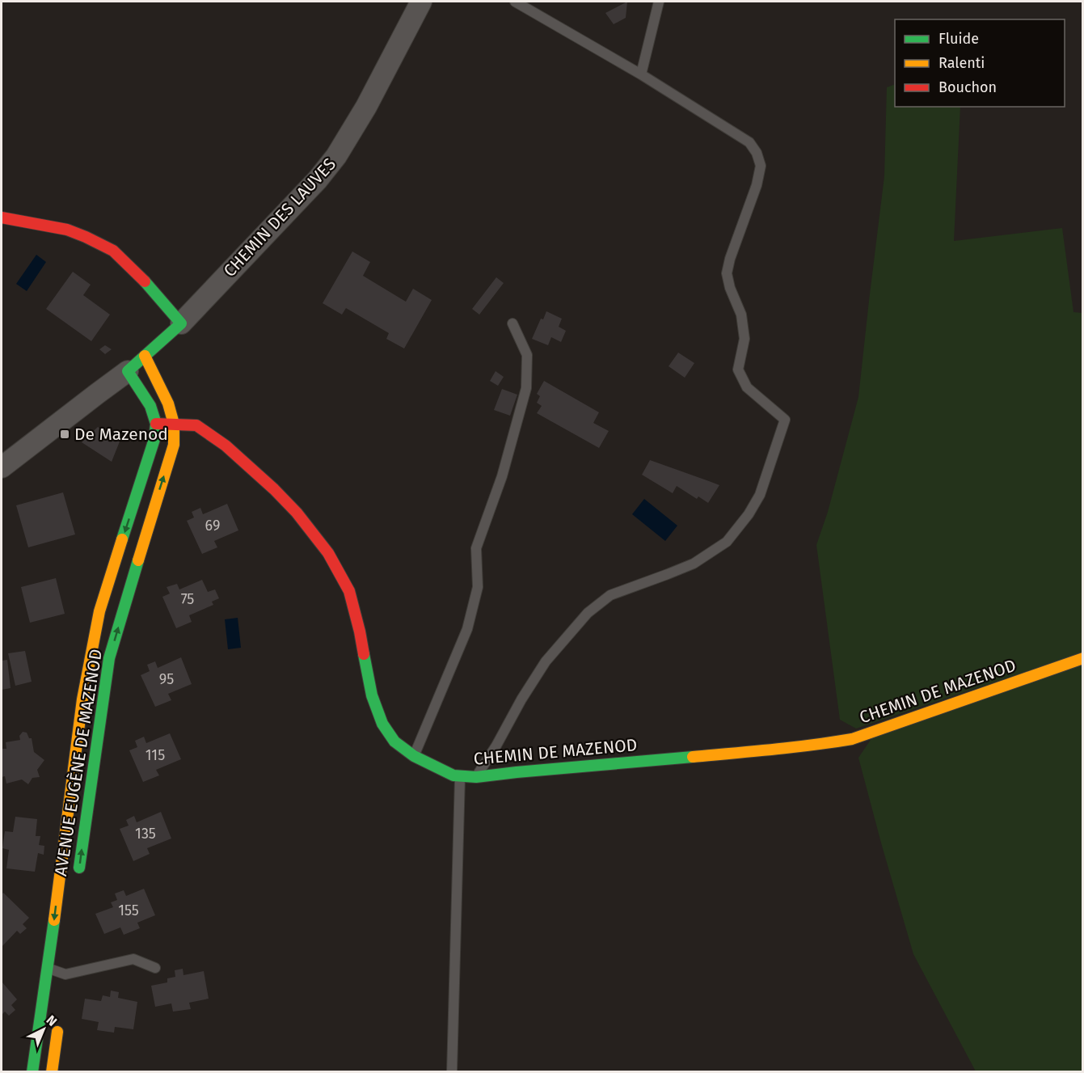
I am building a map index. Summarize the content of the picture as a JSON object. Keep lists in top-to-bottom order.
{
  "streets": {
    "street": ["CHEMIN DES LAUVES", "CHEMIN DE MAZENOD", "AVENUE EUGÈNE DE MAZENOD"]
  },
  "crossings": [
    ["CHEMIN DE MAZENOD", "AVENUE EUGÈNE DE MAZENOD"]
  ],
  "places": {
    "transit": ["De Mazenod"]
  },
  "house_numbers": [
    "69",
    "75",
    "95",
    "115",
    "135",
    "155"
  ],
  "legend": ["Fluide", "Ralenti", "Bouchon"],
  "north": "top right"
}
